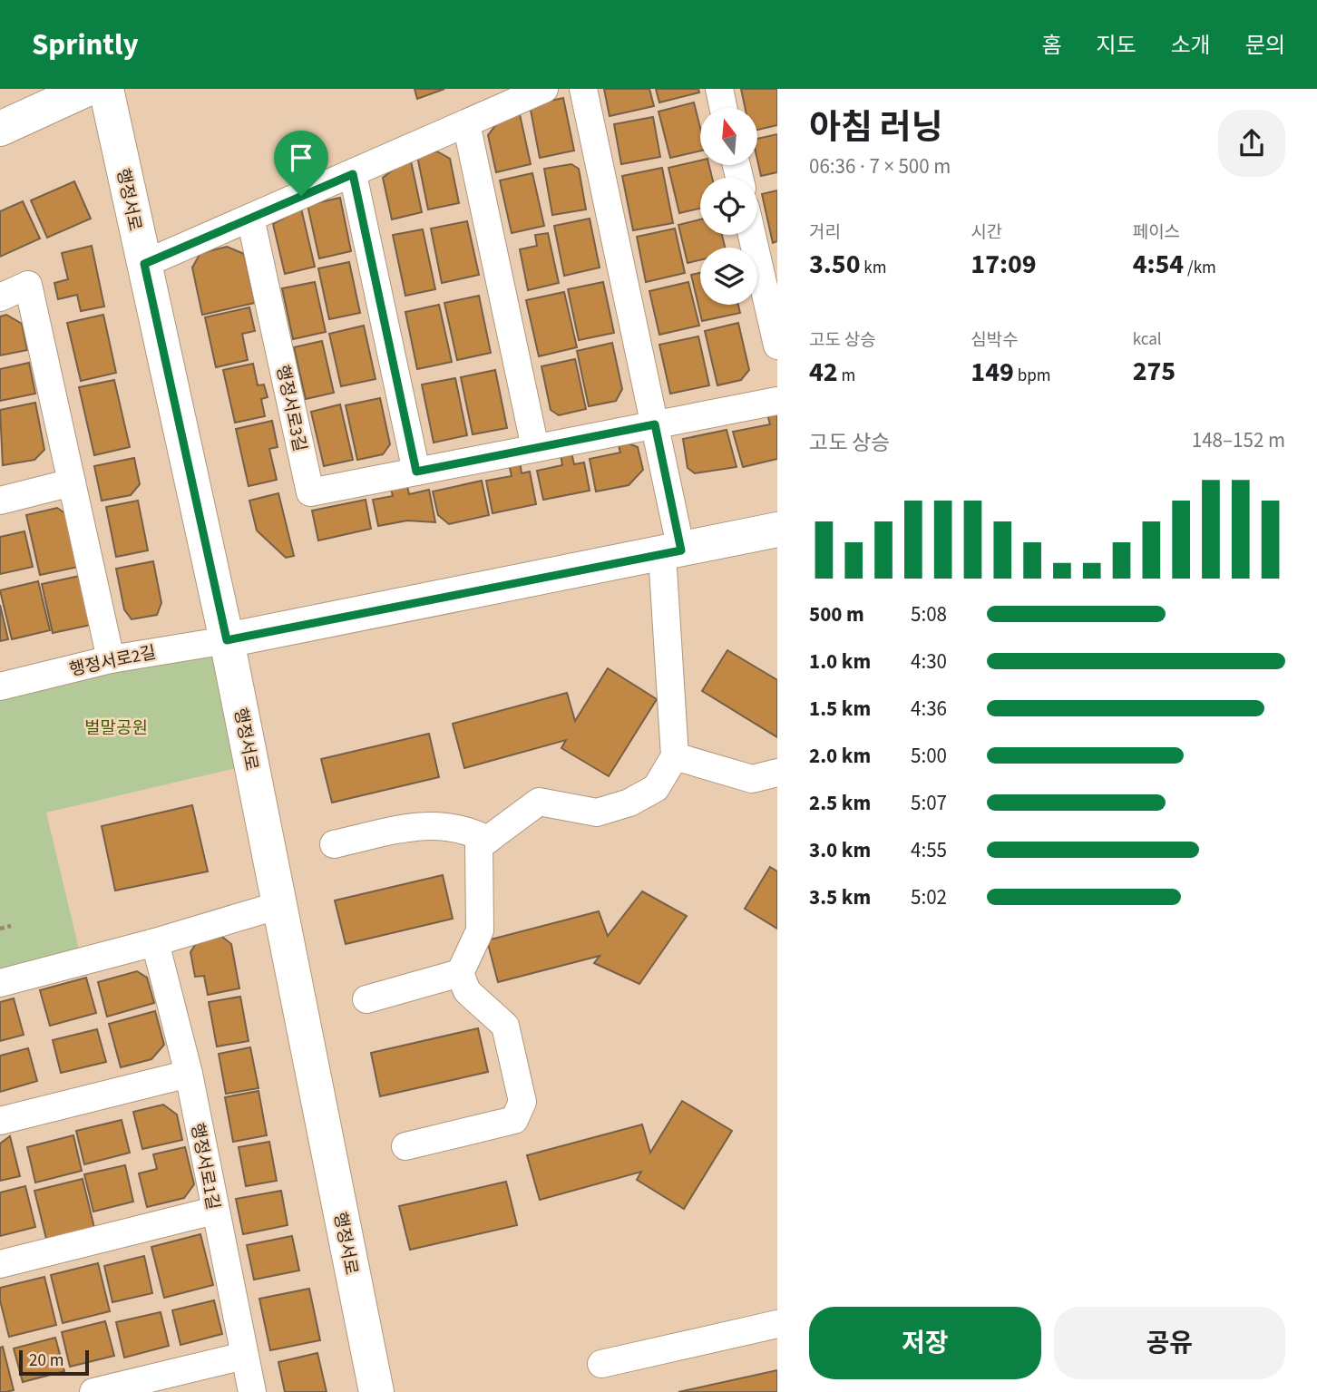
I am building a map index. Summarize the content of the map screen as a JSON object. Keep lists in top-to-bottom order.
{
  "streets": {
    "street": [
      "행정서로",
      "행정서로3길",
      "행정서로2길",
      "행정서로1길"
    ]
  },
  "crossings": [
    ["행정서로", "행정서로2길"]
  ],
  "parks": ["벌말공원"],
  "scale_bar": "20 m",
  "north": "top",
  "page": {
    "header": "Sprintly",
    "nav": [
      "홈",
      "지도",
      "소개",
      "문의"
    ],
    "heading": ["아침 러닝", "06:36 · 7 × 500 m"],
    "stats": [
      ["거리", "3.50 km"],
      ["시간", "17:09"],
      ["페이스", "4:54 /km"],
      ["고도 상승", "42 m"],
      ["심박수", "149 bpm"],
      ["kcal", "275"]
    ],
    "chart": ["고도 상승", "148–152 m"],
    "list": [
      {
        "name": "500 m",
        "note": "5:08"
      },
      {
        "name": "1.0 km",
        "note": "4:30"
      },
      {
        "name": "1.5 km",
        "note": "4:36"
      },
      {
        "name": "2.0 km",
        "note": "5:00"
      },
      {
        "name": "2.5 km",
        "note": "5:07"
      },
      {
        "name": "3.0 km",
        "note": "4:55"
      },
      {
        "name": "3.5 km",
        "note": "5:02"
      }
    ],
    "buttons": ["저장", "공유"],
    "scale": "20 m"
  }
}
